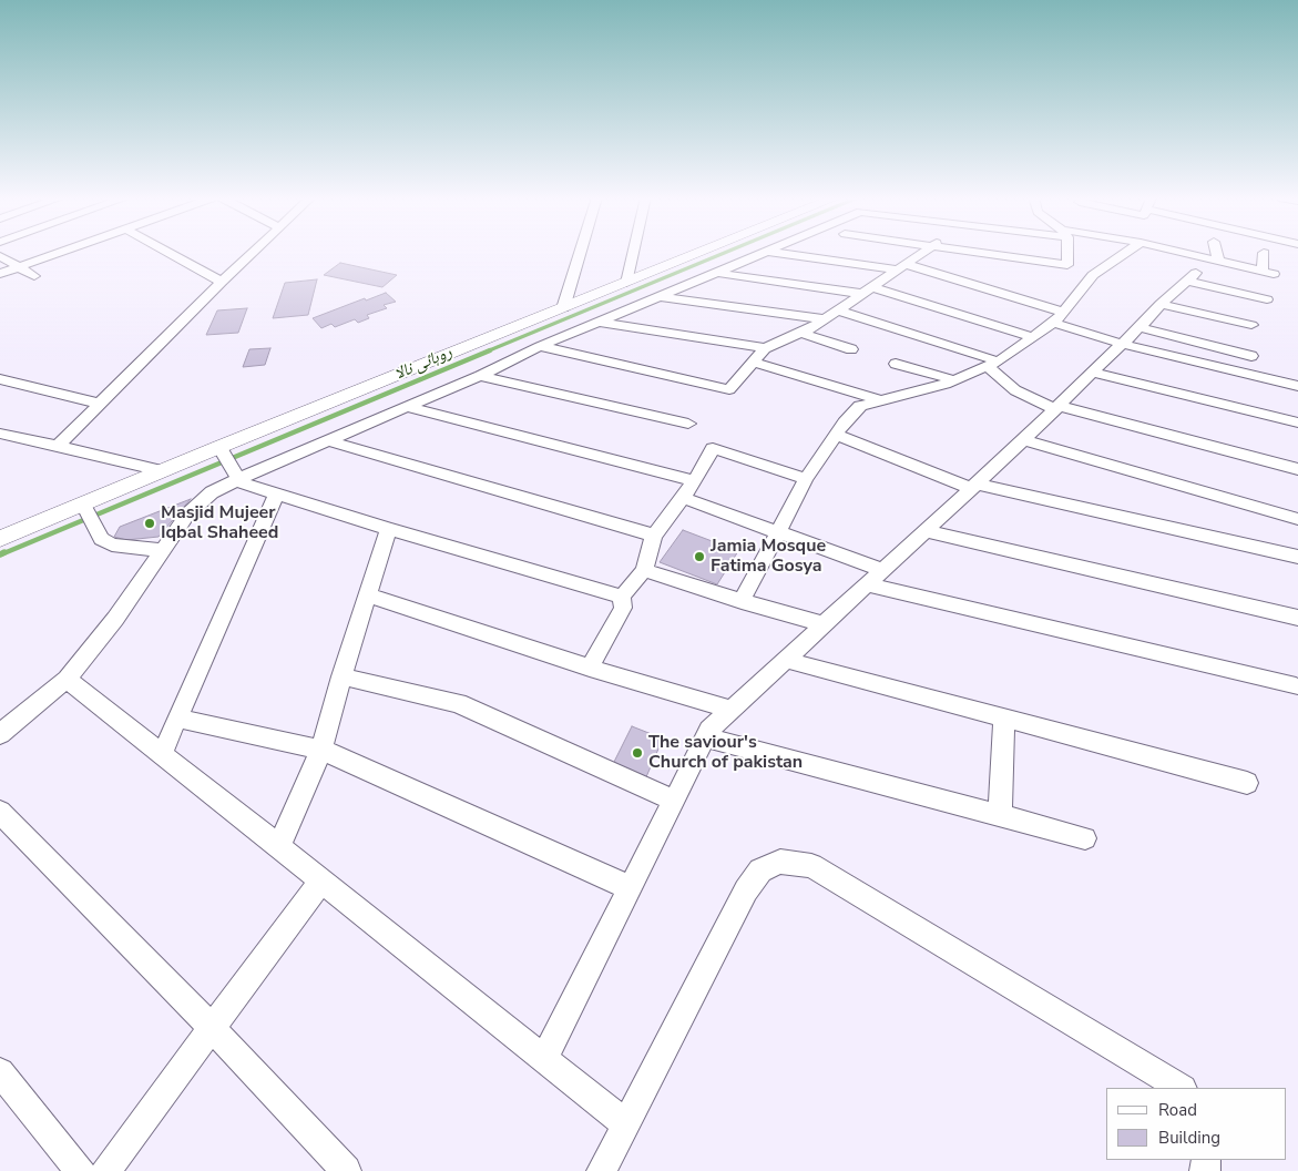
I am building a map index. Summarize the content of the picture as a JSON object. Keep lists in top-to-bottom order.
{
  "water": ["روہائی نالا"],
  "places": ["Masjid Mujeer Iqbal Shaheed", "Jamia Mosque Fatima Gosya", "The saviour's Church of pakistan"],
  "legend": ["Road", "Building"]
}
